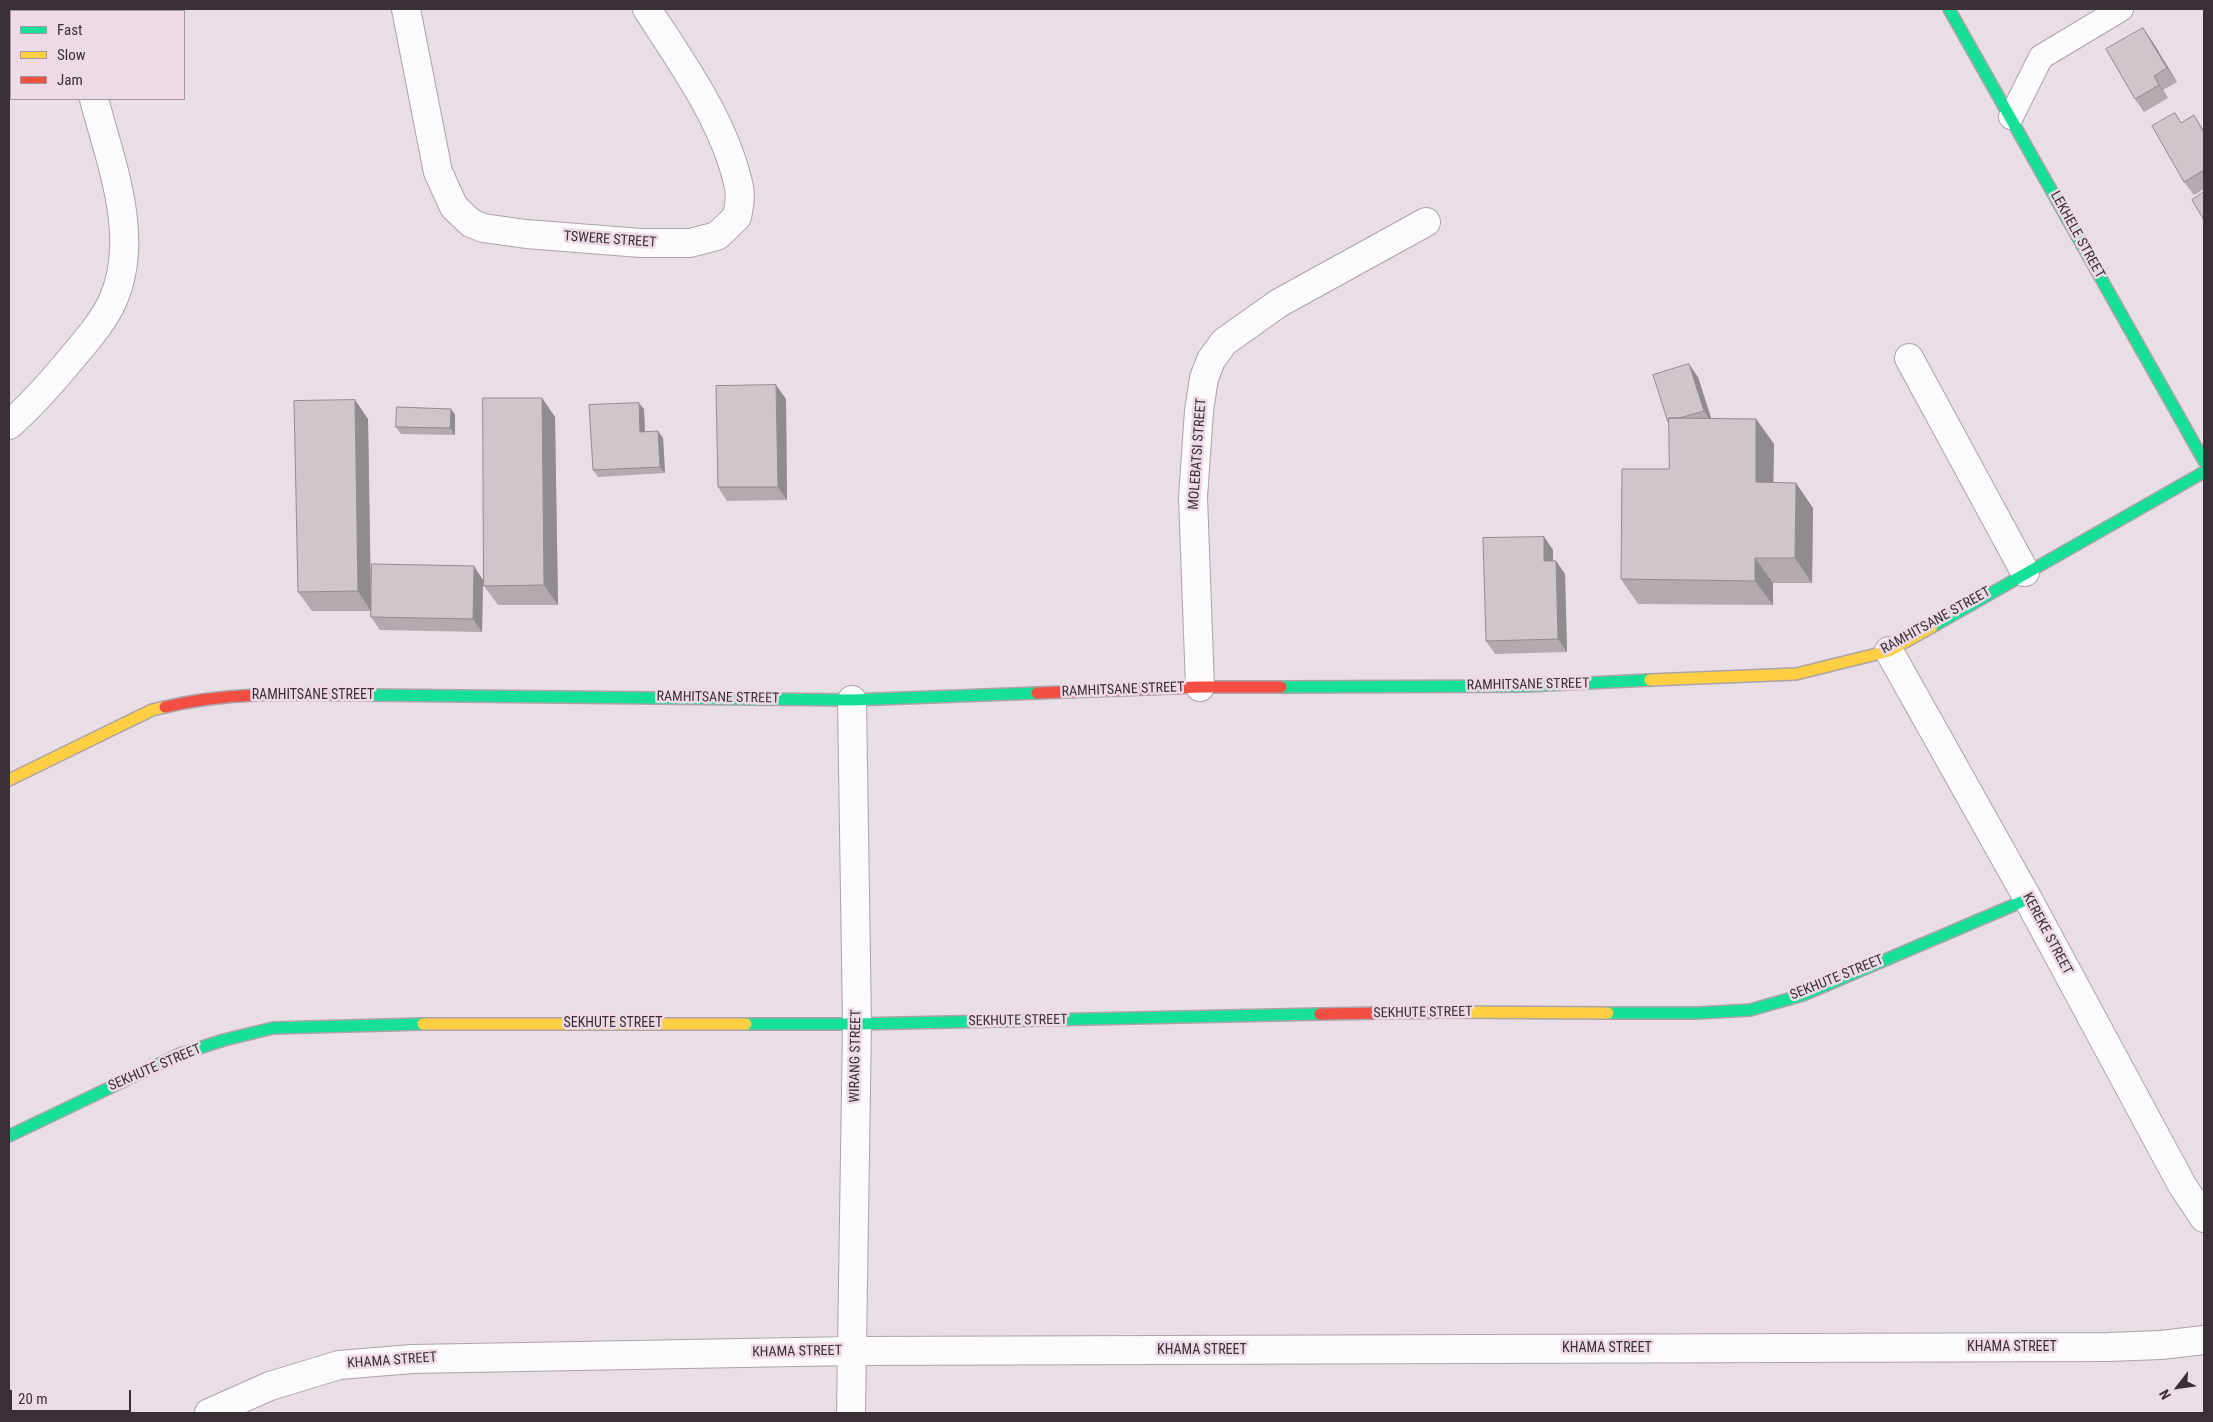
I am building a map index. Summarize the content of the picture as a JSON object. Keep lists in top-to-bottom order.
{
  "streets": {
    "street": [
      "LEKHELE STREET",
      "TSWERE STREET",
      "MOLEBATSI STREET",
      "RAMHITSANE STREET",
      "KEREKE STREET",
      "SEKHUTE STREET",
      "WIRANG STREET",
      "KHAMA STREET"
    ]
  },
  "crossings": [
    ["MOLEBATSI STREET", "RAMHITSANE STREET"],
    ["RAMHITSANE STREET", "KEREKE STREET"],
    ["RAMHITSANE STREET", "WIRANG STREET"],
    ["KEREKE STREET", "SEKHUTE STREET"],
    ["SEKHUTE STREET", "WIRANG STREET"],
    ["WIRANG STREET", "KHAMA STREET"]
  ],
  "legend": ["Fast", "Slow", "Jam"],
  "scale_bar": "20 m",
  "north": "bottom left"
}
